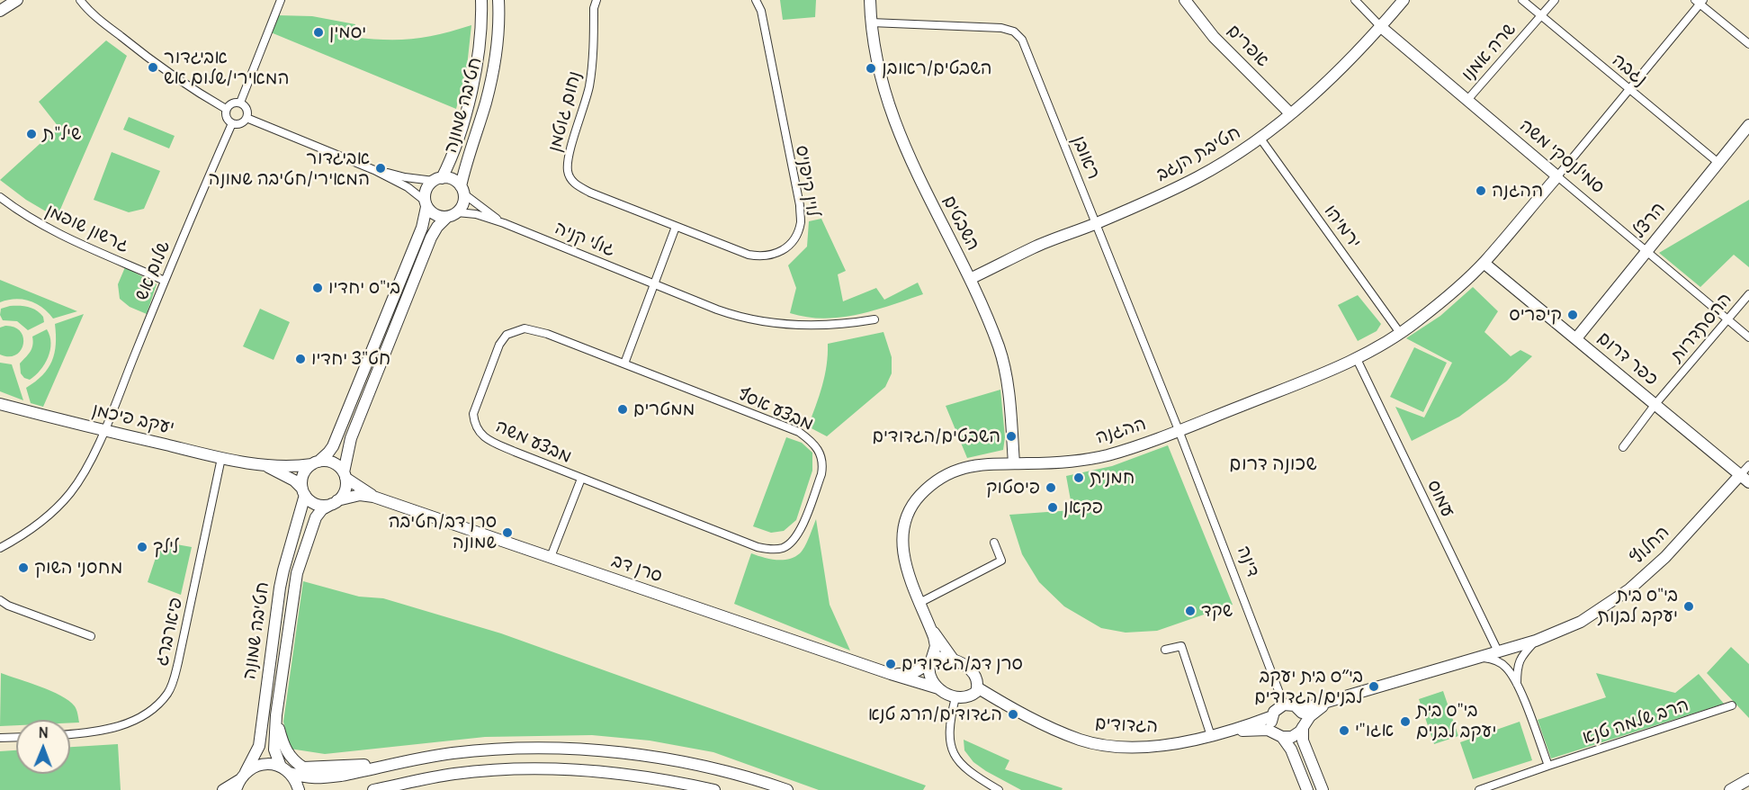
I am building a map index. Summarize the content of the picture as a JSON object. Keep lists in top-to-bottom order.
{
  "streets": {
    "street": [
      "אפרים",
      "שרה אמנו",
      "נגבה",
      "חטיבה שמונה",
      "נחום גוטמן",
      "חטיבת הנגב",
      "סמילנסקי משה",
      "ראובן",
      "לוין קיפניס",
      "הרצל",
      "השבטים",
      "ירמיהו",
      "גרשון שופמן",
      "גולי קניה",
      "שלום אש",
      "ההסתדרות",
      "כפר דרום",
      "מבצע אסף",
      "יעקב פיכמן",
      "ההגנה",
      "מבצע משה",
      "עמוס",
      "החלוץ",
      "דינה",
      "סרן דב",
      "פיארברג",
      "הרב שלמה טנא",
      "הגדודים"
    ]
  },
  "crossings": [
    ["אפרים", "חטיבת הנגב"],
    ["שרה אמנו", "נגבה"],
    ["שרה אמנו", "סמילנסקי משה"],
    ["נגבה", "הרצל"],
    ["נגבה", "ההגנה"],
    ["חטיבה שמונה", "גולי קניה"],
    ["חטיבה שמונה", "יעקב פיכמן"],
    ["חטיבה שמונה", "סרן דב"],
    ["נחום גוטמן", "לוין קיפניס"],
    ["חטיבת הנגב", "סמילנסקי משה"],
    ["חטיבת הנגב", "ראובן"],
    ["חטיבת הנגב", "השבטים"],
    ["חטיבת הנגב", "ירמיהו"],
    ["סמילנסקי משה", "הרצל"],
    ["סמילנסקי משה", "ההסתדרות"],
    ["סמילנסקי משה", "ההגנה"],
    ["ראובן", "השבטים"],
    ["ראובן", "ההגנה"],
    ["ראובן", "דינה"],
    ["הרצל", "כפר דרום"],
    ["השבטים", "ההגנה"],
    ["ירמיהו", "ההגנה"],
    ["גרשון שופמן", "שלום אש"],
    ["שלום אש", "יעקב פיכמן"],
    ["ההסתדרות", "כפר דרום"],
    ["כפר דרום", "ההגנה"],
    ["כפר דרום", "החלוץ"],
    ["מבצע אסף", "מבצע משה"],
    ["יעקב פיכמן", "סרן דב"],
    ["יעקב פיכמן", "פיארברג"],
    ["ההגנה", "עמוס"],
    ["ההגנה", "דינה"],
    ["ההגנה", "סרן דב"],
    ["ההגנה", "הגדודים"],
    ["עמוס", "החלוץ"],
    ["דינה", "הגדודים"],
    ["סרן דב", "הגדודים"]
  ],
  "districts": ["שכונה דרום"],
  "places": [
    "יסמין",
    "אביגדור המאירי/שלום אש",
    "השבטים/ראובן",
    "שיל\"ת",
    "אביגדור המאירי/חטיבה שמונה",
    "ההגנה",
    "בי\"ס יחדיו",
    "קיפריס",
    "חט\"צ יחדיו",
    "ממטרים",
    "השבטים/הגדודים",
    "חמנית",
    "פיסטוק",
    "פקאן",
    "סרן דב/חטיבה שמונה",
    "לילך",
    "מחסני השוק",
    "בי\"ס בית יעקב לבנות",
    "שקד",
    "סרן דב/הגדודים",
    "בי״ס בית יעקב לבנים/הגדודים",
    "הגדודים/הרב טנא",
    "בי\"ס בית יעקב לבנים",
    "אגו\"י"
  ],
  "north": "top"
}
